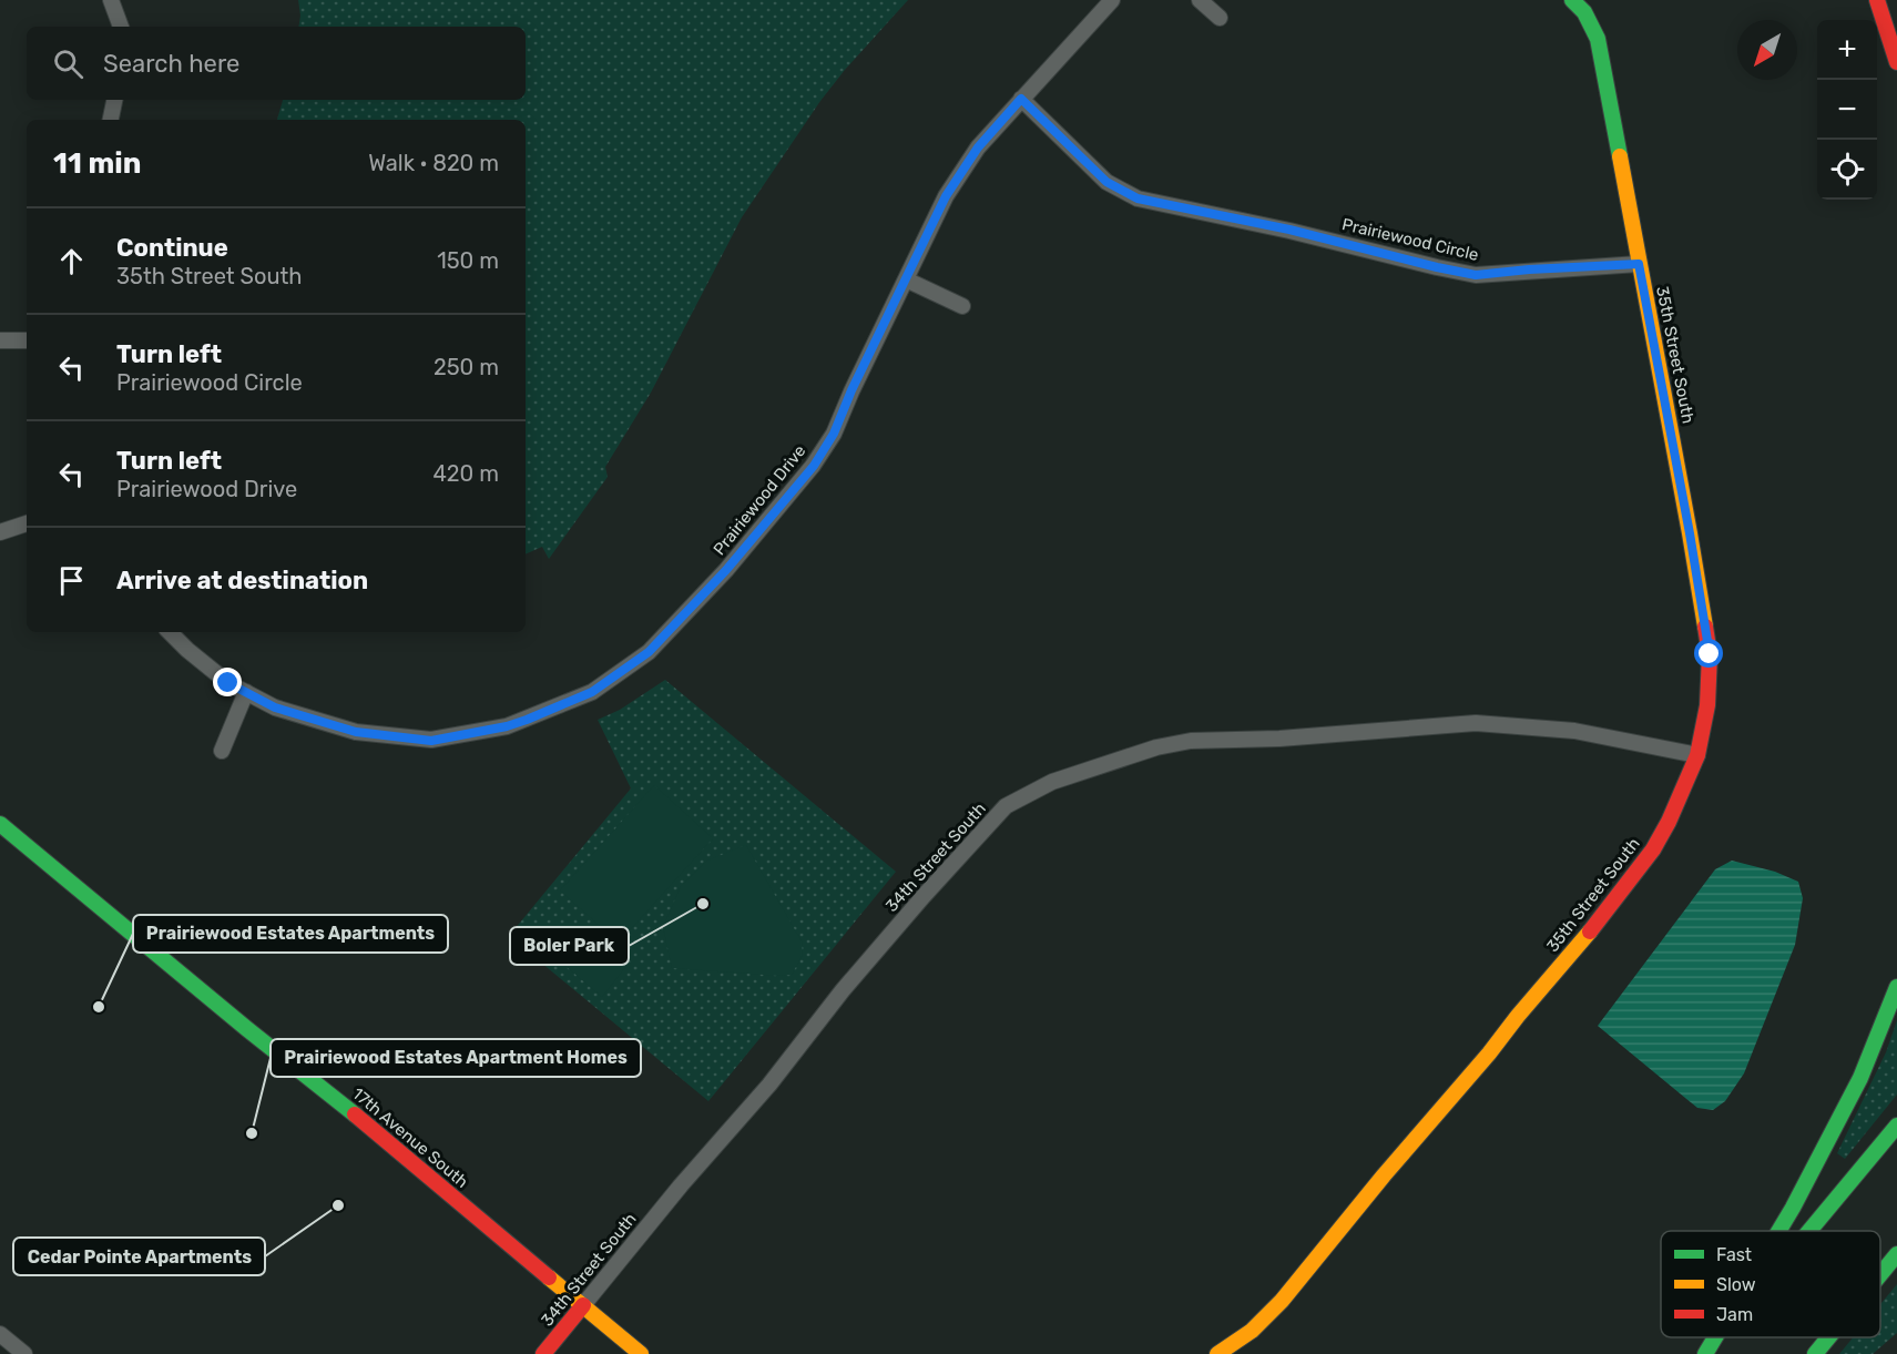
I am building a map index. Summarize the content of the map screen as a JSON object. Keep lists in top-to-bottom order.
{
  "streets": {
    "main road": ["35th Street South", "34th Street South", "17th Avenue South"],
    "street": ["Prairiewood Circle", "Prairiewood Drive"]
  },
  "crossings": [
    ["Prairiewood Circle", "35th Street South"],
    ["Prairiewood Circle", "Prairiewood Drive"],
    ["35th Street South", "34th Street South"],
    ["34th Street South", "17th Avenue South"]
  ],
  "places": [
    "Boler Park",
    "Prairiewood Estates Apartments",
    "Prairiewood Estates Apartment Homes",
    "Cedar Pointe Apartments"
  ],
  "legend": ["Fast", "Slow", "Jam"],
  "north": "bottom left",
  "page": {
    "map_buttons": ["+", "−"],
    "search": "Search here",
    "heading": ["11 min", "Walk · 820 m"],
    "list": [
      ["Continue", "35th Street South", "150 m"],
      ["Turn left", "Prairiewood Circle", "250 m"],
      ["Turn left", "Prairiewood Drive", "420 m"],
      "Arrive at destination"
    ]
  }
}
